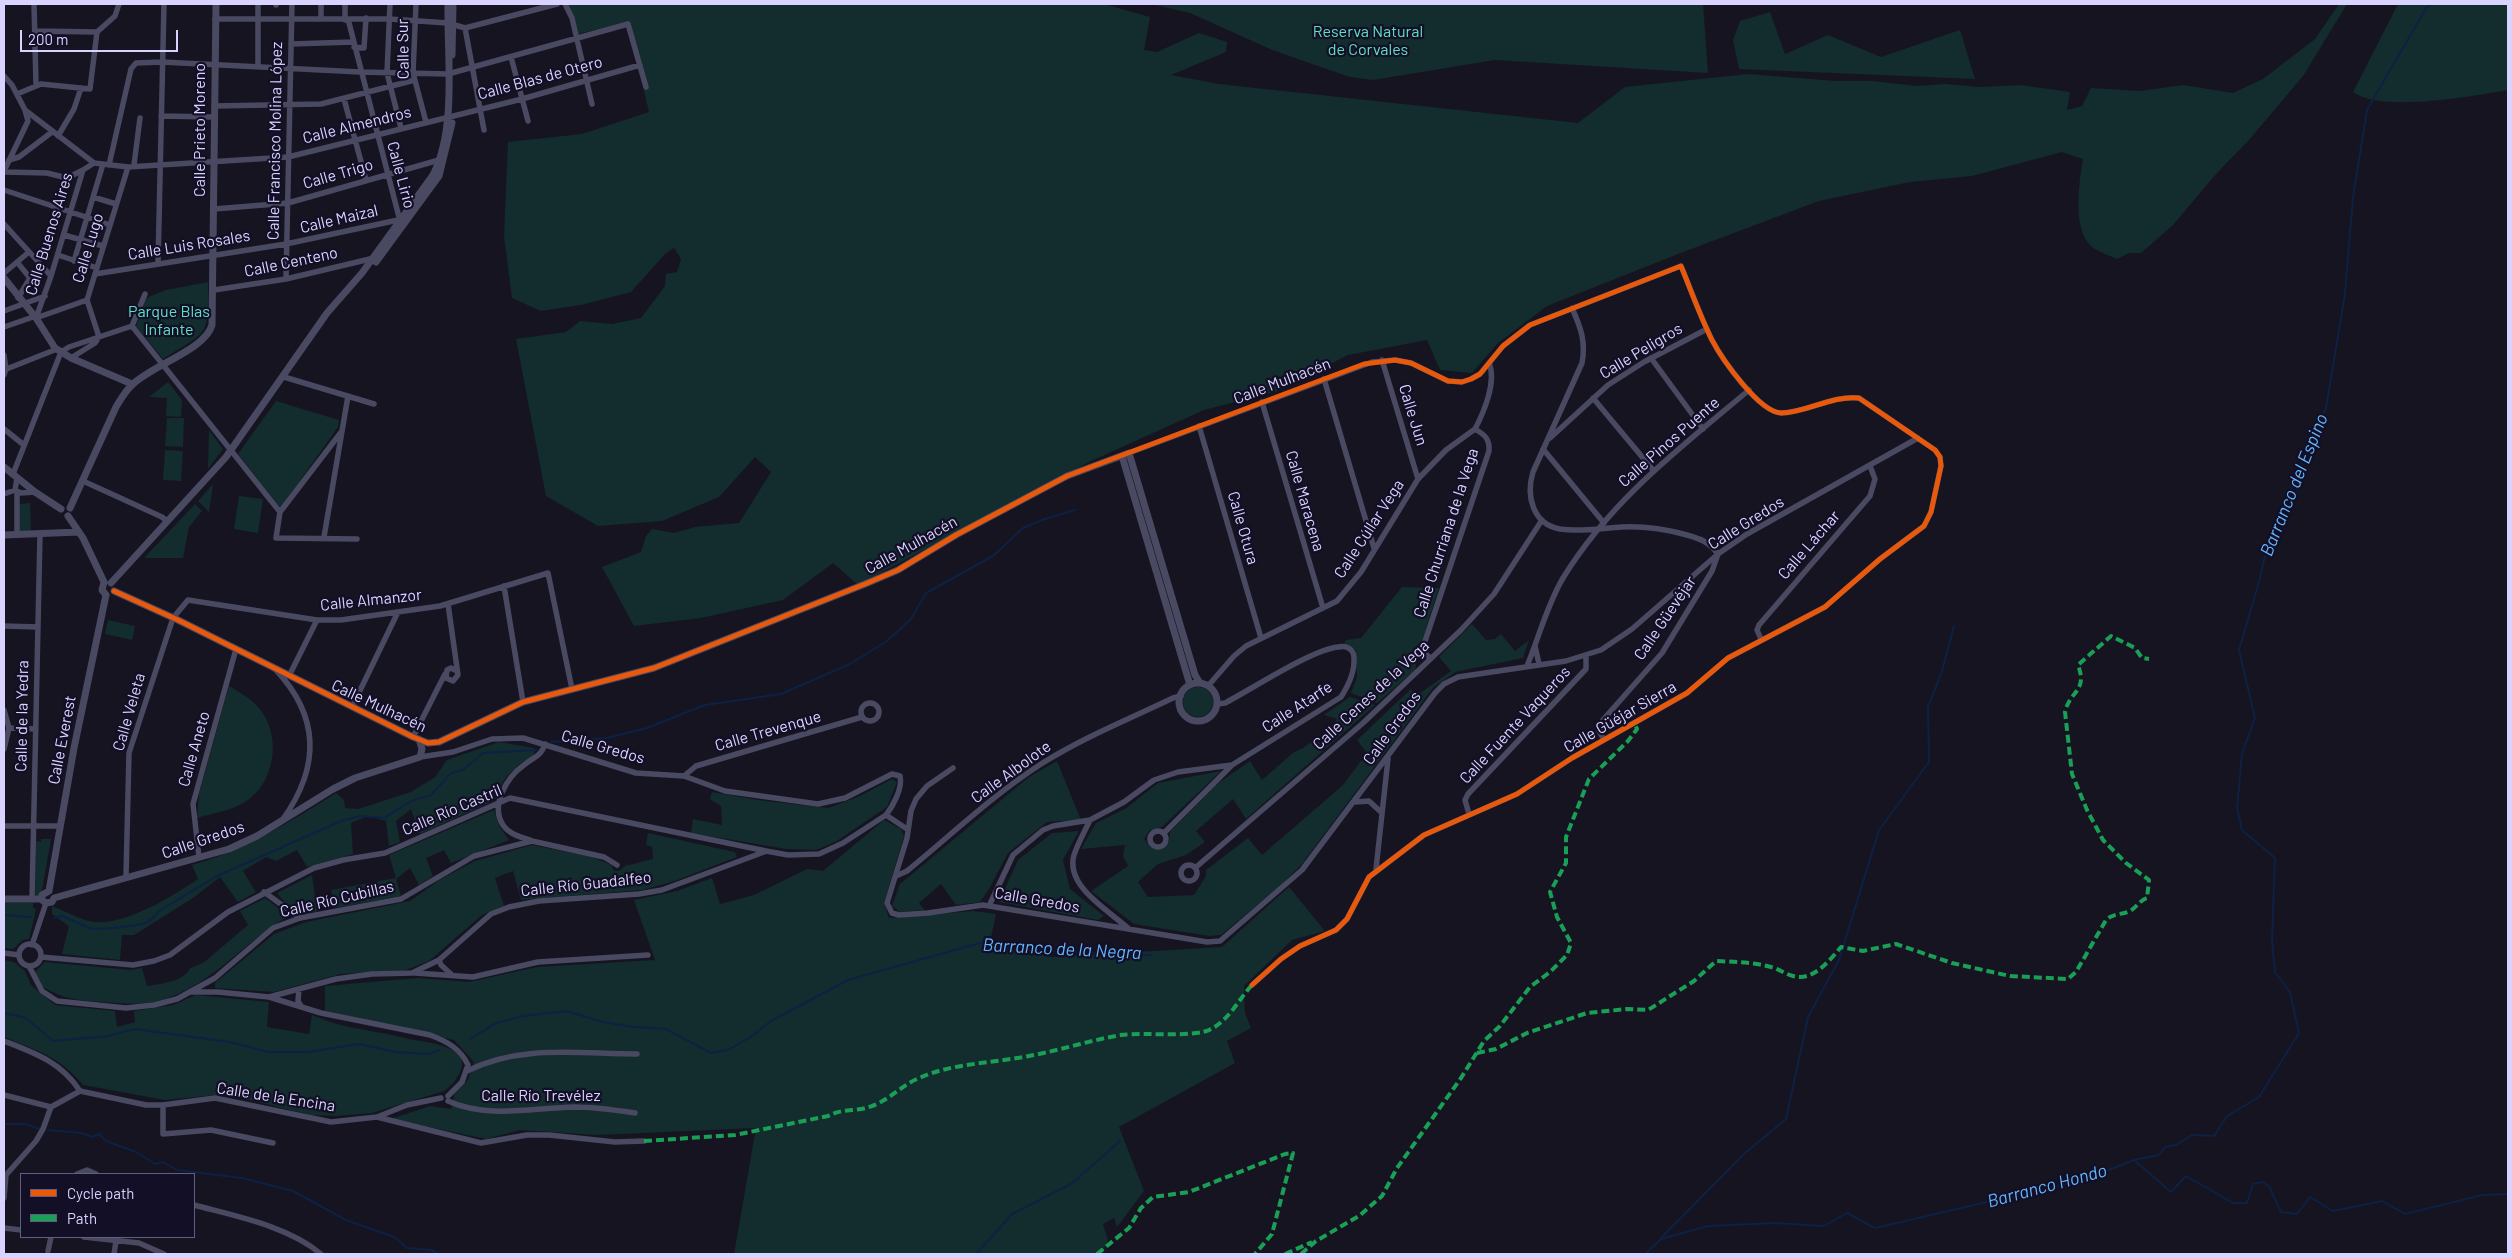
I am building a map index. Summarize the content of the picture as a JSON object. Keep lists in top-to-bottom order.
{
  "streets": {
    "street": [
      "Calle Sur",
      "Calle Blas de Otero",
      "Calle Almendros",
      "Calle Prieto Moreno",
      "Calle Francisco Molina López",
      "Calle Trigo",
      "Calle Lirio",
      "Calle Maizal",
      "Calle Buenos Aires",
      "Calle Luis Rosales",
      "Calle Lugo",
      "Calle Centeno",
      "Calle Peligros",
      "Calle Mulhacén",
      "Calle Jun",
      "Calle Pinos Puente",
      "Calle Maracena",
      "Calle Gredos",
      "Calle Otura",
      "Calle Cúllar Vega",
      "Calle Churriana de la Vega",
      "Calle Láchar",
      "Calle Almanzor",
      "Calle Güevéjar",
      "Calle Cenes de la Vega",
      "Calle Atarfe",
      "Calle Veleta",
      "Calle de la Yedra",
      "Calle Güéjar Sierra",
      "Calle Fuente Vaqueros",
      "Calle Trevenque",
      "Calle Everest",
      "Calle Aneto",
      "Calle Albolote",
      "Calle Río Castril",
      "Calle Río Guadalfeo",
      "Calle Río Cubillas",
      "Calle Río Trevélez",
      "Calle de la Encina"
    ]
  },
  "crossings": [
    ["Calle Sur", "Calle Almendros"],
    ["Calle Blas de Otero", "Calle Almendros"],
    ["Calle Almendros", "Calle Prieto Moreno"],
    ["Calle Almendros", "Calle Francisco Molina López"],
    ["Calle Almendros", "Calle Lirio"],
    ["Calle Almendros", "Calle Buenos Aires"],
    ["Calle Almendros", "Calle Lugo"],
    ["Calle Prieto Moreno", "Calle Trigo"],
    ["Calle Prieto Moreno", "Calle Luis Rosales"],
    ["Calle Prieto Moreno", "Calle Centeno"],
    ["Calle Francisco Molina López", "Calle Trigo"],
    ["Calle Francisco Molina López", "Calle Maizal"],
    ["Calle Francisco Molina López", "Calle Luis Rosales"],
    ["Calle Francisco Molina López", "Calle Centeno"],
    ["Calle Trigo", "Calle Lirio"],
    ["Calle Lirio", "Calle Maizal"],
    ["Calle Maizal", "Calle Luis Rosales"],
    ["Calle Luis Rosales", "Calle Lugo"],
    ["Calle Peligros", "Calle Mulhacén"],
    ["Calle Peligros", "Calle Cenes de la Vega"],
    ["Calle Peligros", "Calle Güéjar Sierra"],
    ["Calle Mulhacén", "Calle Jun"],
    ["Calle Mulhacén", "Calle Maracena"],
    ["Calle Mulhacén", "Calle Otura"],
    ["Calle Mulhacén", "Calle Churriana de la Vega"],
    ["Calle Mulhacén", "Calle Almanzor"],
    ["Calle Mulhacén", "Calle Veleta"],
    ["Calle Mulhacén", "Calle Güéjar Sierra"],
    ["Calle Mulhacén", "Calle Aneto"],
    ["Calle Jun", "Calle Cúllar Vega"],
    ["Calle Pinos Puente", "Calle Gredos"],
    ["Calle Pinos Puente", "Calle Güéjar Sierra"],
    ["Calle Maracena", "Calle Cúllar Vega"],
    ["Calle Gredos", "Calle Láchar"],
    ["Calle Gredos", "Calle Güevéjar"],
    ["Calle Gredos", "Calle Veleta"],
    ["Calle Gredos", "Calle Güéjar Sierra"],
    ["Calle Gredos", "Calle Fuente Vaqueros"],
    ["Calle Gredos", "Calle Trevenque"],
    ["Calle Gredos", "Calle Aneto"],
    ["Calle Gredos", "Calle Albolote"],
    ["Calle Gredos", "Calle Río Castril"],
    ["Calle Otura", "Calle Cúllar Vega"],
    ["Calle Cúllar Vega", "Calle Churriana de la Vega"],
    ["Calle Cúllar Vega", "Calle Atarfe"],
    ["Calle Cúllar Vega", "Calle Albolote"],
    ["Calle Churriana de la Vega", "Calle Cenes de la Vega"],
    ["Calle Láchar", "Calle Güéjar Sierra"],
    ["Calle Güevéjar", "Calle Güéjar Sierra"],
    ["Calle Atarfe", "Calle Albolote"],
    ["Calle Güéjar Sierra", "Calle Fuente Vaqueros"],
    ["Calle Río Castril", "Calle Río Guadalfeo"],
    ["Calle Río Castril", "Calle Río Cubillas"],
    ["Calle Río Trevélez", "Calle de la Encina"]
  ],
  "water": ["Barranco del Espino", "Barranco de la Negra", "Barranco Hondo"],
  "parks": ["Reserva Natural de Corvales", "Parque Blas Infante"],
  "legend": ["Cycle path", "Path"],
  "scale_bar": "200 m"
}
